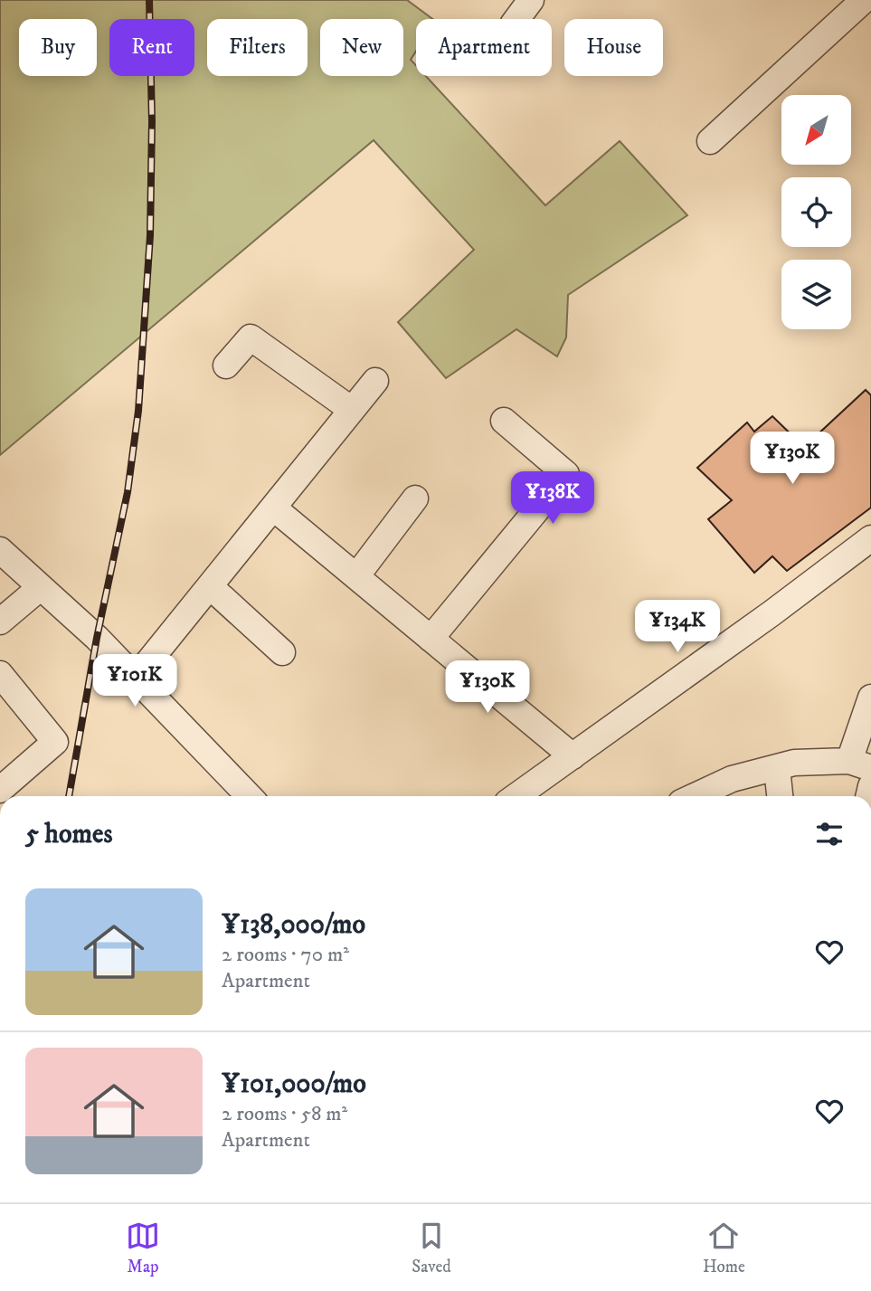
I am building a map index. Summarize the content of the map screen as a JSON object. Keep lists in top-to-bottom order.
{
  "north": "bottom left",
  "page": {
    "chip": [
      "Buy",
      "Rent",
      "Filters",
      "New",
      "Apartment",
      "House"
    ],
    "price": [
      "¥130K",
      "¥138K",
      "¥134K",
      "¥101K",
      "¥130K"
    ],
    "heading": "5 homes",
    "list": [
      {
        "name": "¥138,000/mo",
        "note": "2 rooms · 70 m² · Apartment"
      },
      {
        "name": "¥101,000/mo",
        "note": "2 rooms · 58 m² · Apartment"
      }
    ],
    "tabs": ["Map", "Saved", "Home"]
  }
}
